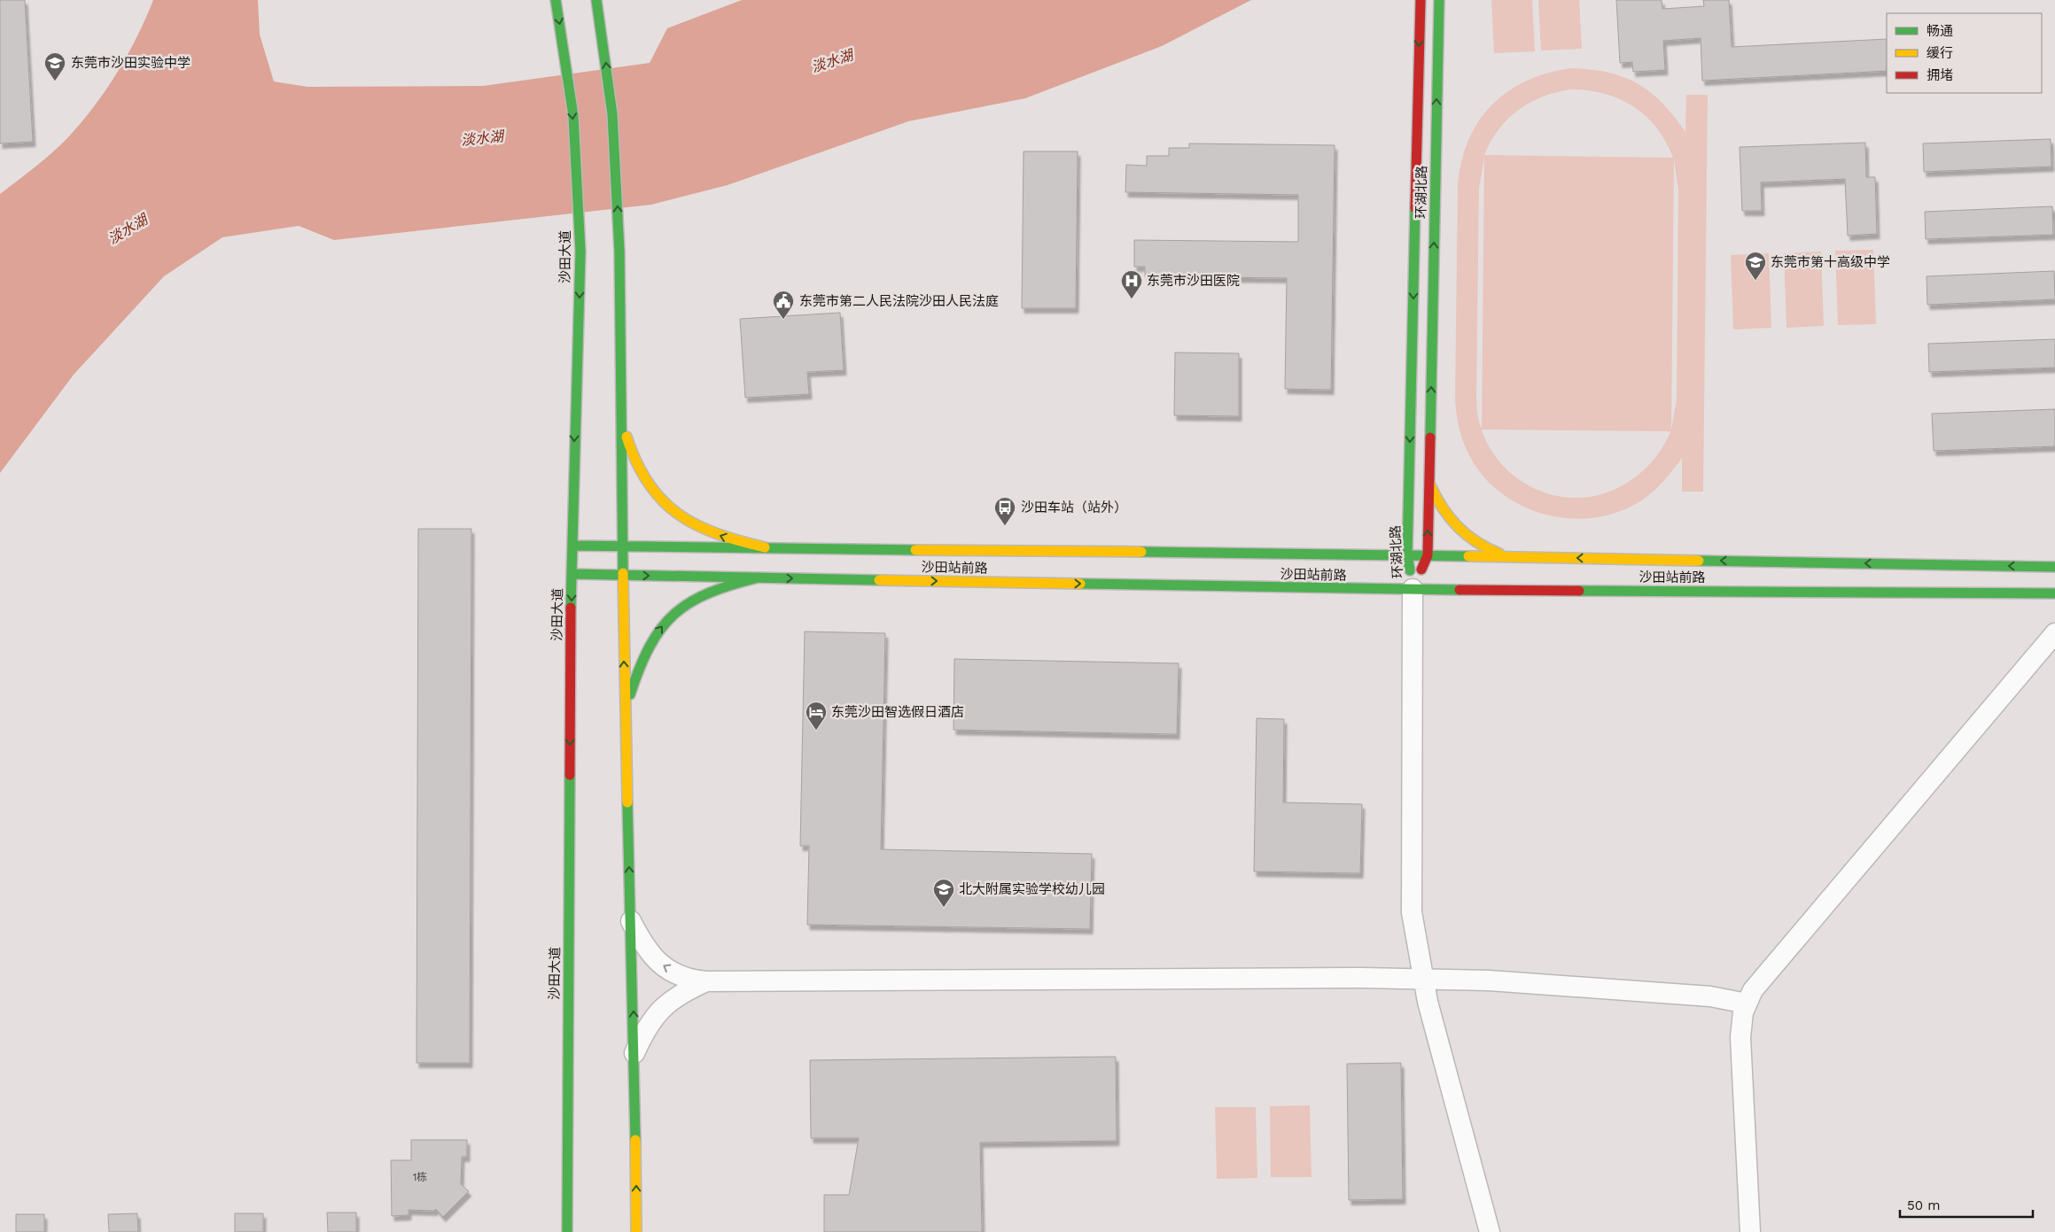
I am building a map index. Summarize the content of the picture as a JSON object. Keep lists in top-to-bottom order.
{
  "streets": {
    "street": ["环湖北路", "沙田大道", "沙田站前路"]
  },
  "crossings": [
    ["环湖北路", "沙田站前路"],
    ["沙田大道", "沙田站前路"]
  ],
  "water": ["淡水湖"],
  "places": {
    "school or university": ["东莞市沙田实验中学", "东莞市第十高级中学", "北大附属实验学校幼儿园"],
    "hospital": ["东莞市沙田医院"],
    "public building": ["东莞市第二人民法院沙田人民法庭"],
    "bus stop": ["沙田车站（站外）"],
    "hotel": ["东莞沙田智选假日酒店"]
  },
  "house_numbers": ["1栋"],
  "legend": ["畅通", "缓行", "拥堵"],
  "scale_bar": "50 m"
}
